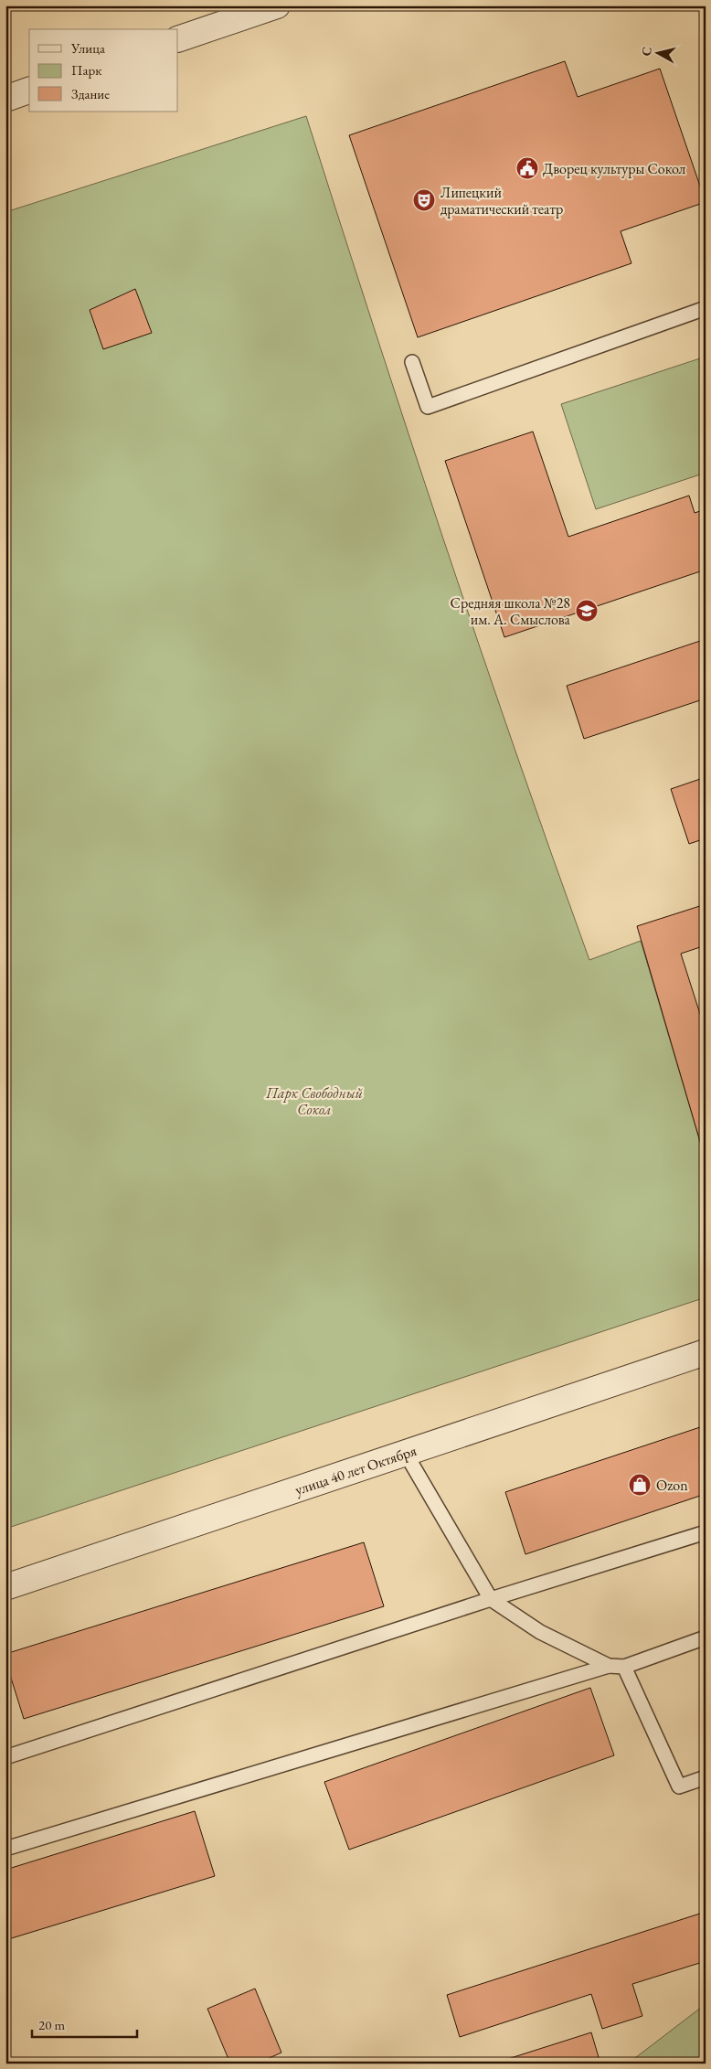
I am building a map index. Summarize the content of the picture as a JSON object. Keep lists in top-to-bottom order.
{
  "streets": {
    "street": ["улица 40 лет Октября"]
  },
  "parks": ["Парк Свободный Сокол"],
  "places": {
    "public building": ["Дворец культуры Сокол"],
    "theatre": ["Липецкий драматический театр"],
    "school or university": ["Средняя школа №28 им. А. Смыслова"],
    "shop": ["Ozon"]
  },
  "legend": ["Улица", "Парк", "Здание"],
  "scale_bar": "20 m",
  "north": "left"
}
